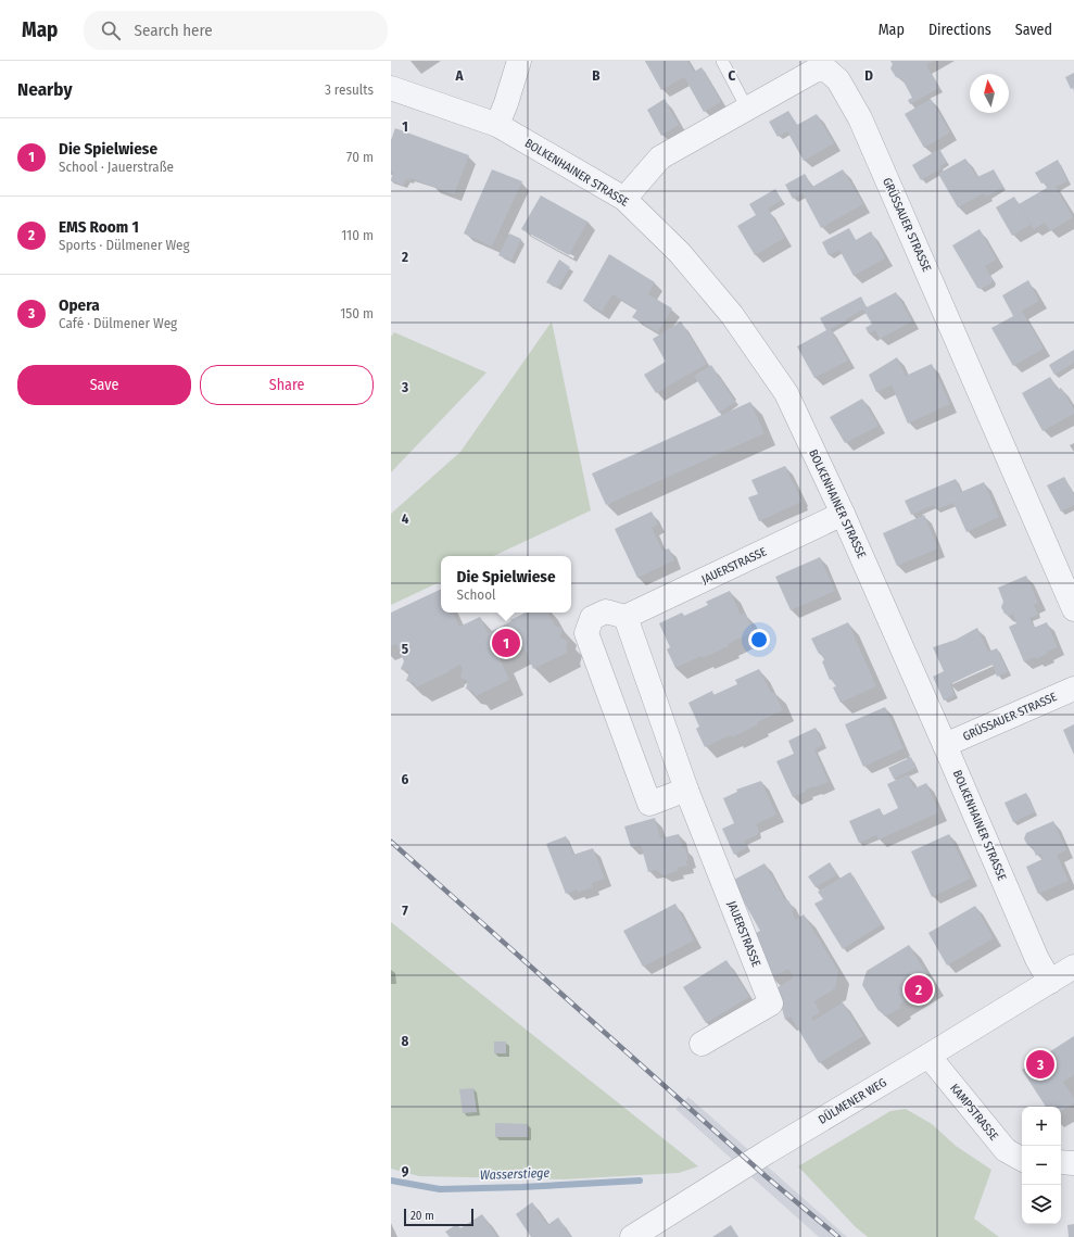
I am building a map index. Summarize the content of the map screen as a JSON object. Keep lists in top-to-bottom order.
{
  "streets": {
    "street": [
      "BOLKENHAINER STRASSE",
      "GRÜSSAUER STRASSE",
      "JAUERSTRASSE",
      "DÜLMENER WEG",
      "KAMPSTRASSE"
    ]
  },
  "crossings": [
    ["BOLKENHAINER STRASSE", "GRÜSSAUER STRASSE"],
    ["BOLKENHAINER STRASSE", "JAUERSTRASSE"],
    ["BOLKENHAINER STRASSE", "DÜLMENER WEG"],
    ["DÜLMENER WEG", "KAMPSTRASSE"]
  ],
  "water": ["Wasserstiege"],
  "scale_bar": "20 m",
  "north": "top",
  "page": {
    "header": "Map",
    "search": "Search here",
    "nav": ["Map", "Directions", "Saved"],
    "heading": ["Nearby", "3 results"],
    "list": [
      {
        "mark": "1",
        "name": "Die Spielwiese",
        "note": "School · Jauerstraße",
        "value": "70 m"
      },
      {
        "mark": "2",
        "name": "EMS Room 1",
        "note": "Sports · Dülmener Weg",
        "value": "110 m"
      },
      {
        "mark": "3",
        "name": "Opera",
        "note": "Café · Dülmener Weg",
        "value": "150 m"
      }
    ],
    "buttons": ["Save", "Share"],
    "popup": ["Die Spielwiese", "School"],
    "pins": ["1", "2", "3"],
    "map_buttons": ["+", "−"],
    "scale": "20 m"
  },
  "grid": {
    "columns": [
      "A",
      "B",
      "C",
      "D"
    ],
    "rows": [
      "1",
      "2",
      "3",
      "4",
      "5",
      "6",
      "7",
      "8",
      "9"
    ]
  }
}
